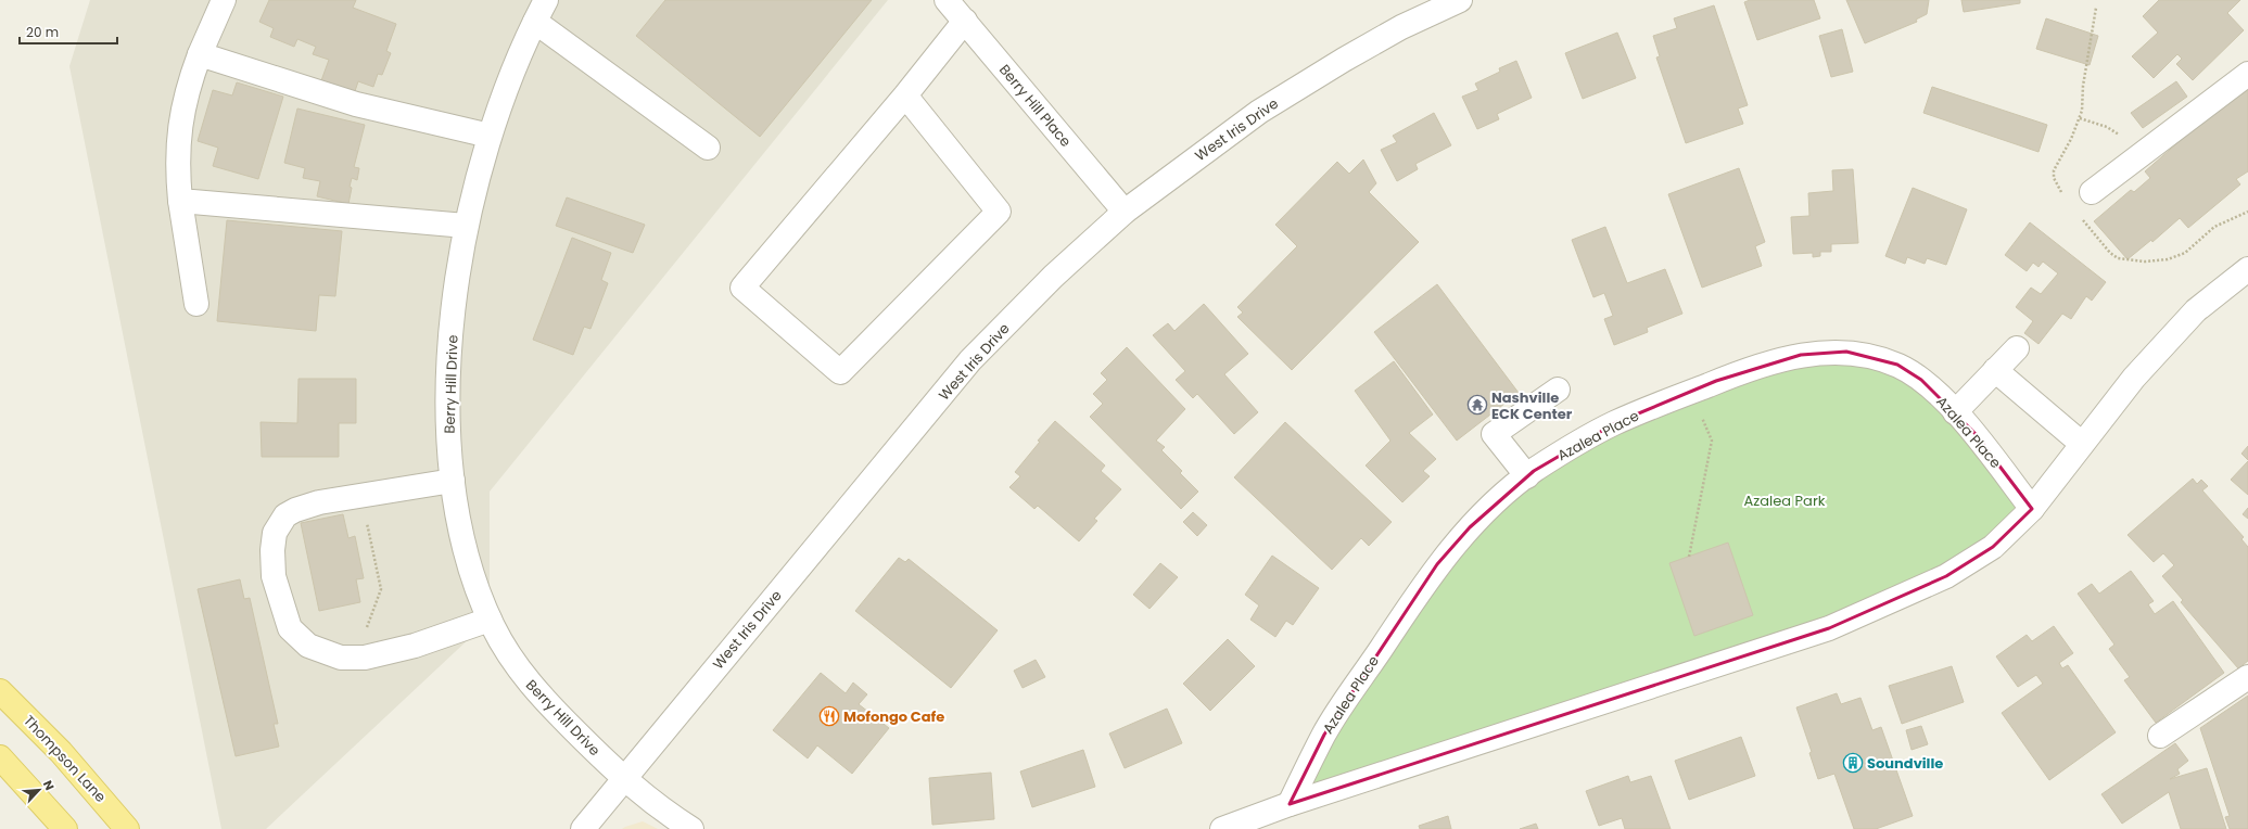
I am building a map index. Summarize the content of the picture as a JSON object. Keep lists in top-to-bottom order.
{
  "streets": {
    "main road": ["Thompson Lane"],
    "street": [
      "Berry Hill Place",
      "West Iris Drive",
      "Berry Hill Drive",
      "Azalea Place"
    ]
  },
  "crossings": [
    ["Berry Hill Place", "West Iris Drive"],
    ["West Iris Drive", "Berry Hill Drive"]
  ],
  "parks": ["Azalea Park"],
  "places": {
    "temple": ["Nashville ECK Center"],
    "restaurant": ["Mofongo Cafe"],
    "building": ["Soundville"]
  },
  "scale_bar": "20 m",
  "north": "top right"
}
